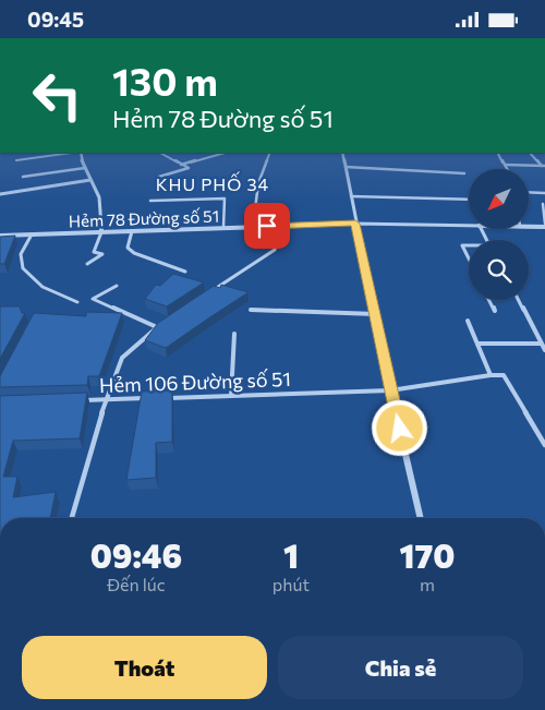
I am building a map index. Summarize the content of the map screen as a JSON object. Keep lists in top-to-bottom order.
{
  "streets": {
    "street": ["Hẻm 78 Đường số 51"],
    "lane": ["Hẻm 106 Đường số 51"]
  },
  "districts": ["KHU PHỐ 34"],
  "north": "bottom left",
  "page": {
    "status": "09:45",
    "turn": ["130 m", "Hẻm 78 Đường số 51"],
    "eta": [
      "09:46",
      "Đến lúc",
      "1",
      "phút",
      "170",
      "m"
    ],
    "buttons": ["Thoát", "Chia sẻ"]
  }
}
